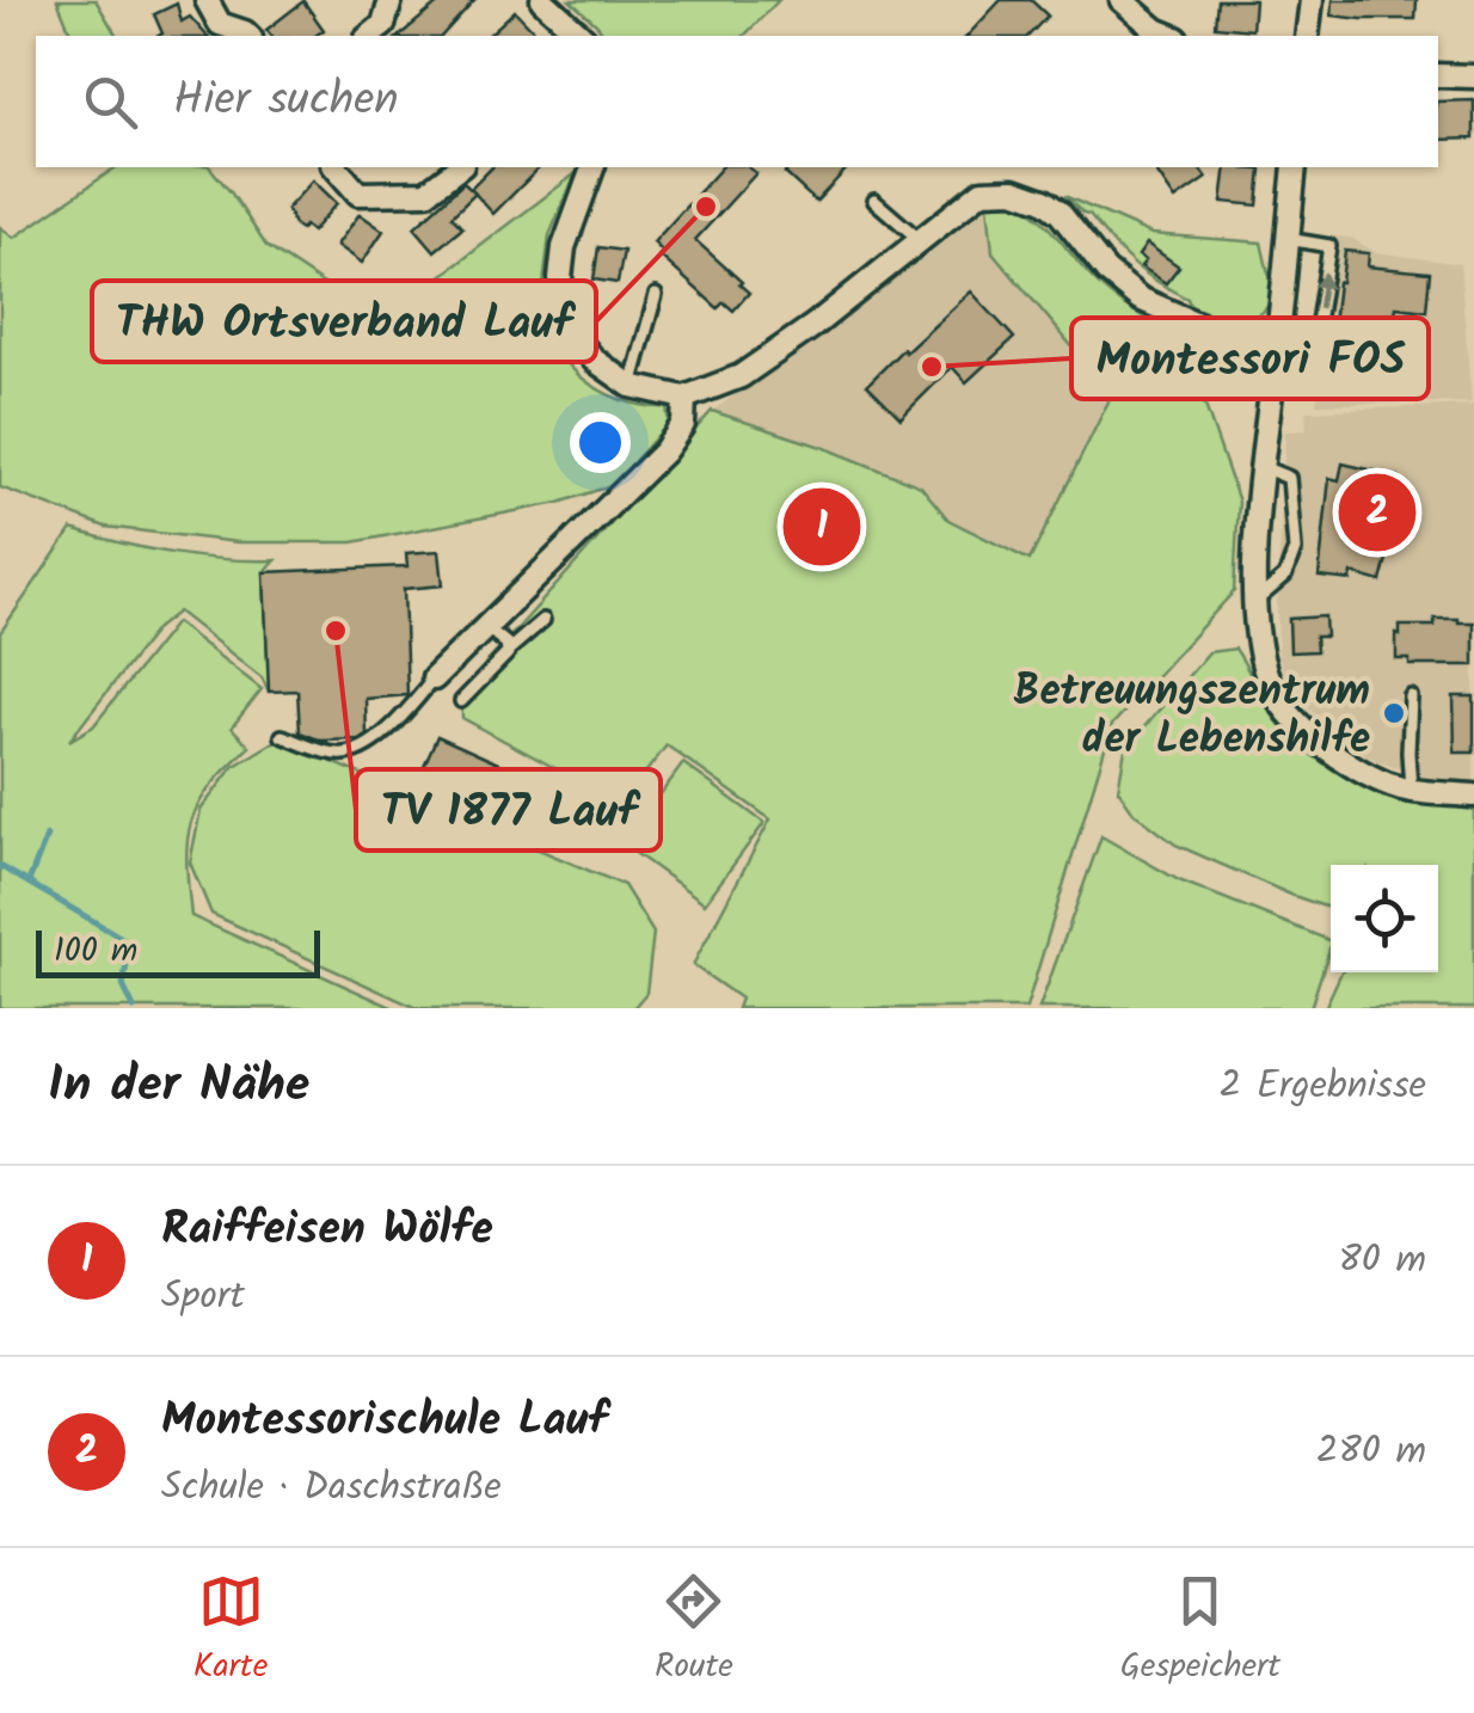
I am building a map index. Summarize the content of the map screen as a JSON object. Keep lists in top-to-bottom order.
{
  "places": [
    "THW Ortsverband Lauf",
    "Montessori FOS",
    "TV 1877 Lauf",
    "Betreuungszentrum der Lebenshilfe"
  ],
  "scale_bar": "100 m",
  "page": {
    "search": "Hier suchen",
    "pins": ["2", "1"],
    "scale": "100 m",
    "heading": ["In der Nähe", "2 Ergebnisse"],
    "list": [
      {
        "mark": "1",
        "name": "Raiffeisen Wölfe",
        "note": "Sport",
        "value": "80 m"
      },
      {
        "mark": "2",
        "name": "Montessorischule Lauf",
        "note": "Schule · Daschstraße",
        "value": "280 m"
      }
    ],
    "nav": ["Karte", "Route", "Gespeichert"]
  }
}
